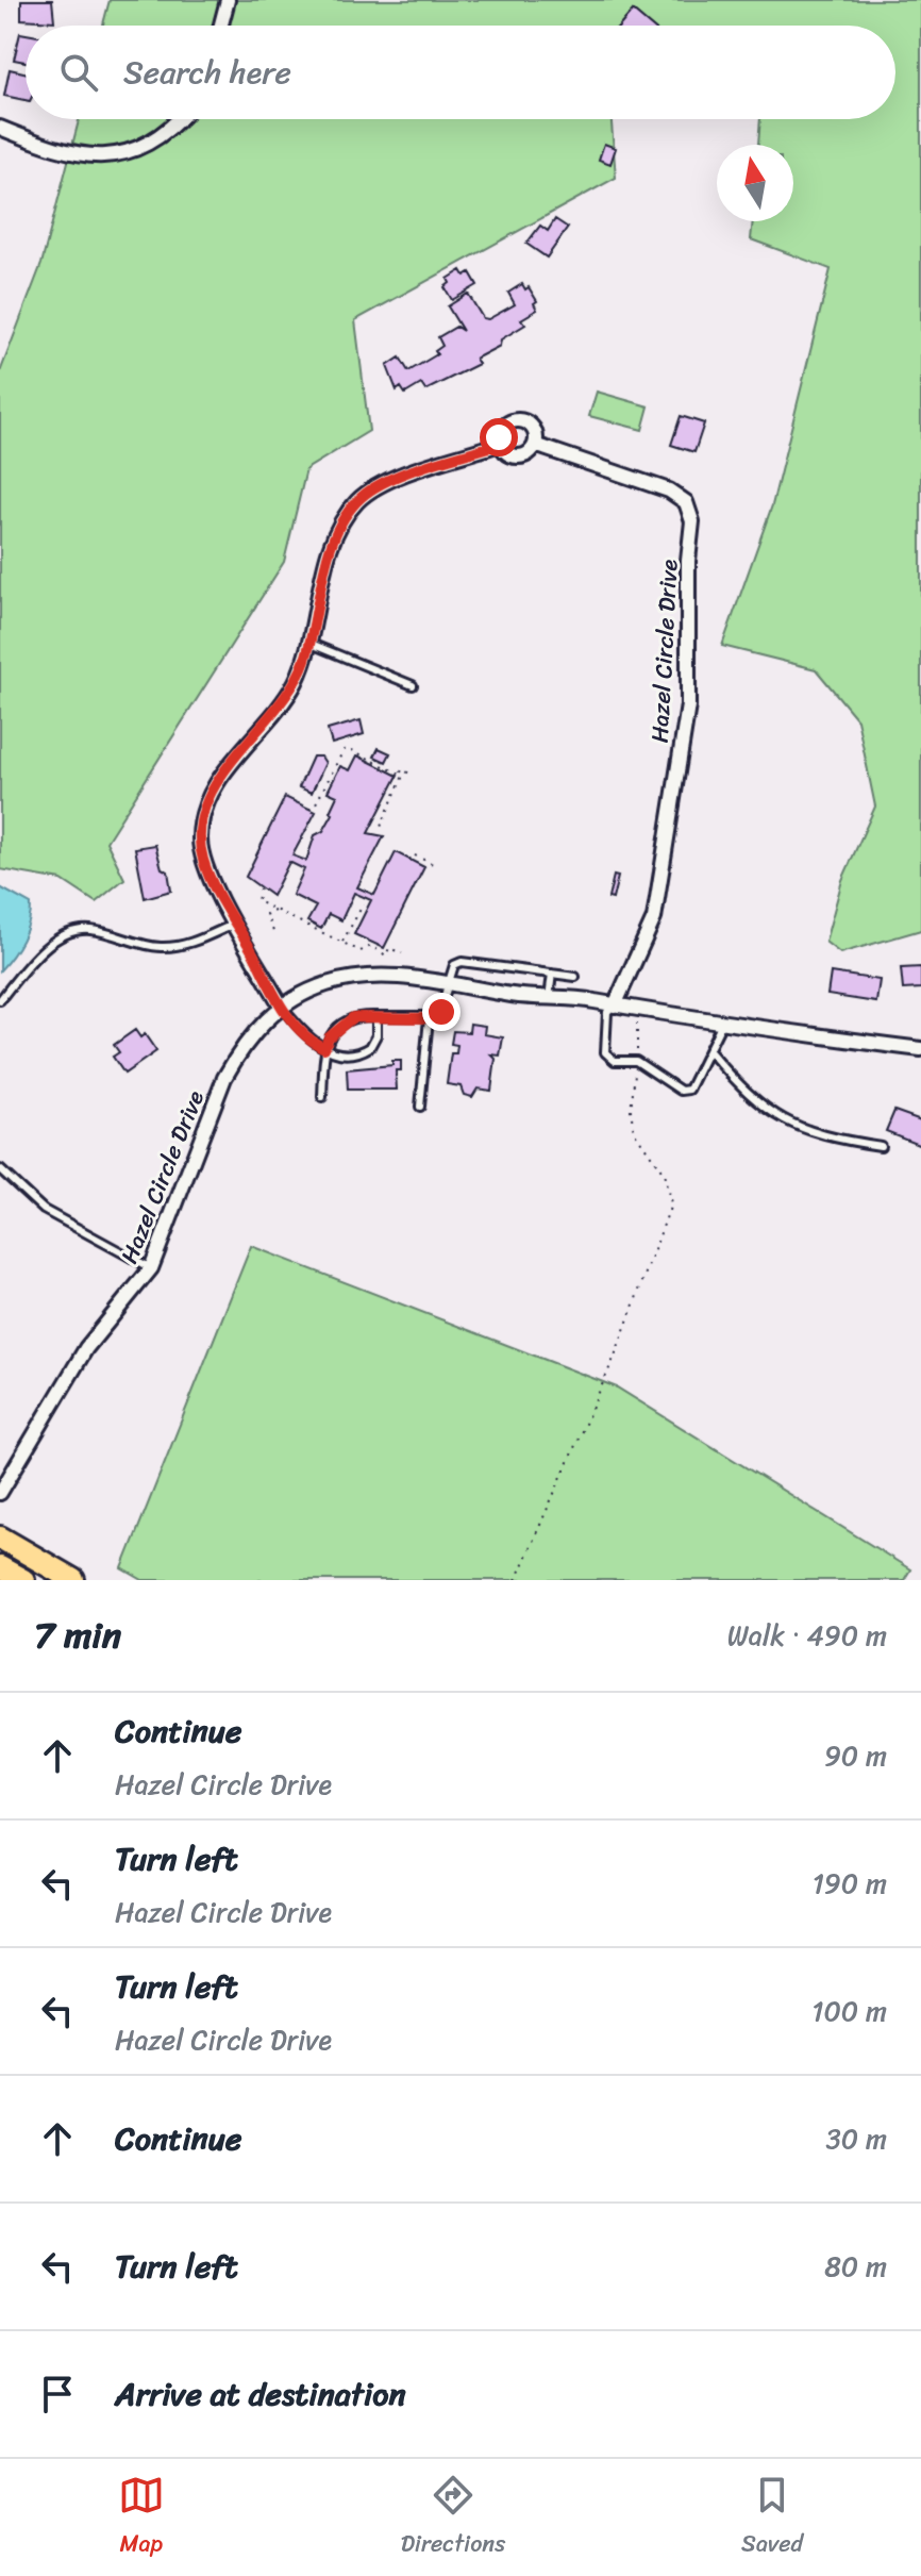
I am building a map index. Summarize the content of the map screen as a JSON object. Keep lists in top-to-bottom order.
{
  "streets": {
    "street": ["Hazel Circle Drive"]
  },
  "north": "top",
  "page": {
    "search": "Search here",
    "heading": ["7 min", "Walk · 490 m"],
    "list": [
      ["Continue", "Hazel Circle Drive", "90 m"],
      ["Turn left", "Hazel Circle Drive", "190 m"],
      ["Turn left", "Hazel Circle Drive", "100 m"],
      ["Continue", "30 m"],
      ["Turn left", "80 m"],
      "Arrive at destination"
    ],
    "nav": ["Map", "Directions", "Saved"]
  }
}
